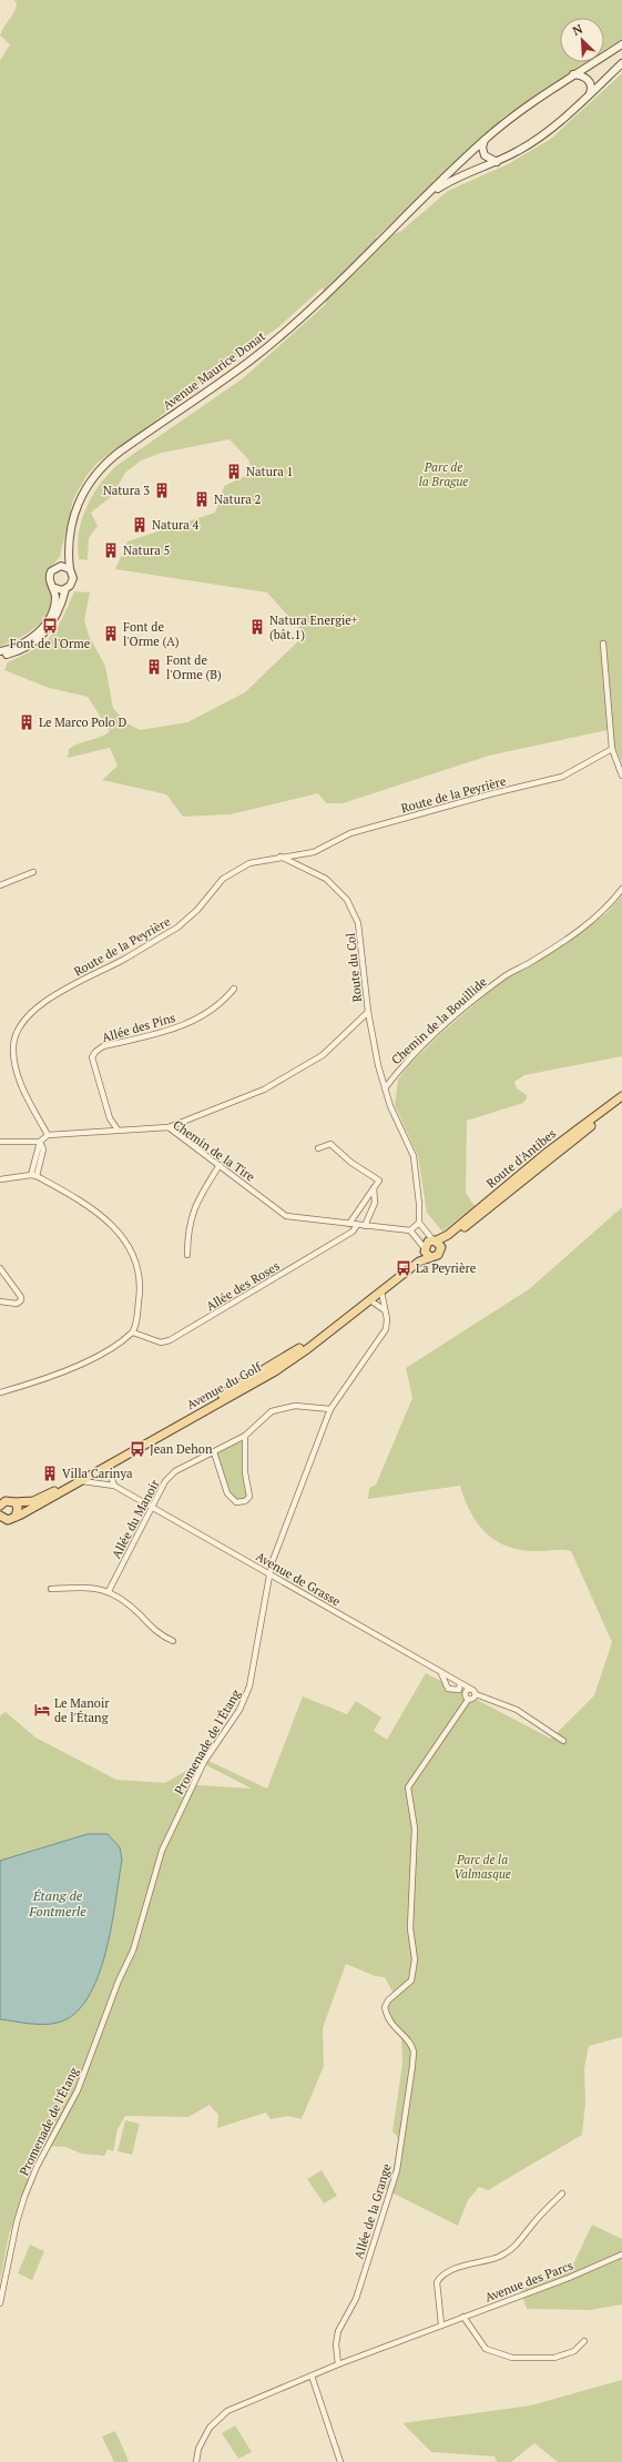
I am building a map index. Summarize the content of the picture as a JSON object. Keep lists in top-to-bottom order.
{
  "streets": {
    "main road": ["Avenue Maurice Donat", "Route d'Antibes", "Avenue du Golf"],
    "street": [
      "Route de la Peyrière",
      "Route du Col",
      "Chemin de la Bouillide",
      "Allée des Pins",
      "Chemin de la Tire",
      "Allée des Roses",
      "Allée du Manoir",
      "Avenue de Grasse",
      "Promenade de l'Étang",
      "Allée de la Grange",
      "Avenue des Parcs"
    ]
  },
  "crossings": [
    ["Route de la Peyrière", "Route du Col"],
    ["Route de la Peyrière", "Chemin de la Tire"],
    ["Route du Col", "Chemin de la Bouillide"],
    ["Allée des Pins", "Chemin de la Tire"],
    ["Chemin de la Tire", "Allée des Roses"],
    ["Avenue du Golf", "Avenue de Grasse"],
    ["Avenue du Golf", "Promenade de l'Étang"],
    ["Allée du Manoir", "Avenue de Grasse"],
    ["Allée du Manoir", "Promenade de l'Étang"],
    ["Avenue de Grasse", "Promenade de l'Étang"],
    ["Allée de la Grange", "Avenue des Parcs"]
  ],
  "water": ["Étang de Fontmerle"],
  "parks": ["Parc de la Brague", "Parc de la Valmasque"],
  "places": {
    "building": [
      "Natura 1",
      "Natura 3",
      "Natura 2",
      "Natura 4",
      "Natura 5",
      "Natura Energie+ (bât.1)",
      "Font de l'Orme (A)",
      "Font de l'Orme (B)",
      "Le Marco Polo D",
      "Villa Carinya"
    ],
    "bus stop": ["Font de l'Orme", "La Peyrière", "Jean Dehon"],
    "hotel": ["Le Manoir de l'Étang"]
  },
  "north": "top left"
}
